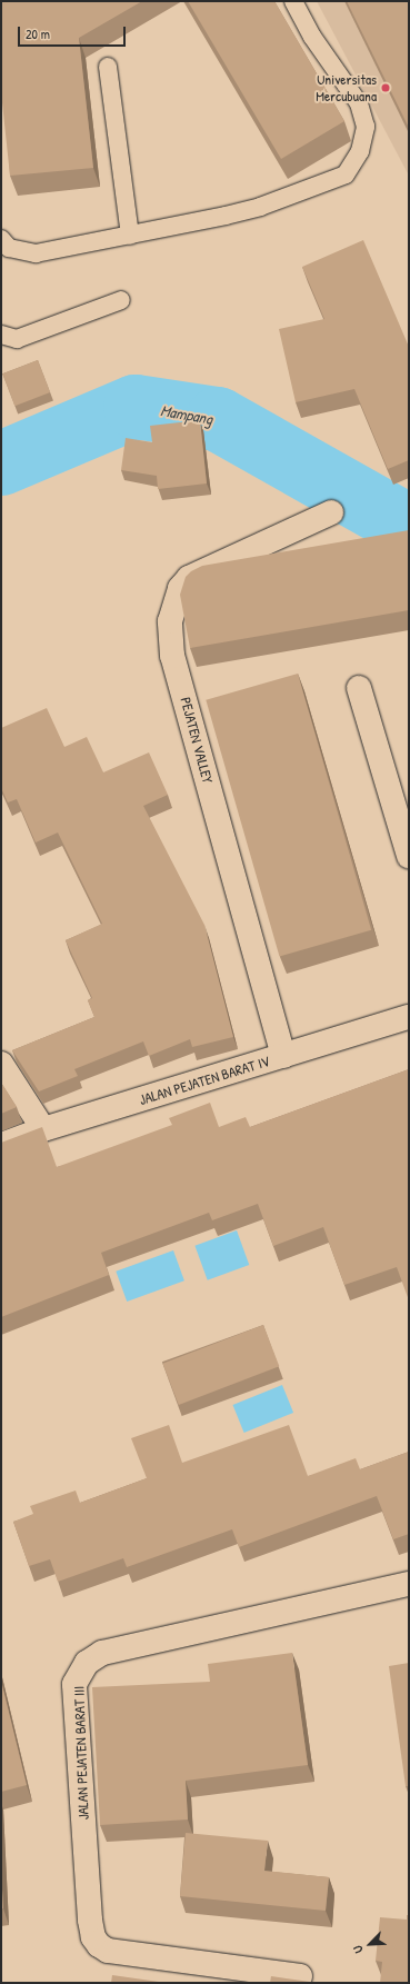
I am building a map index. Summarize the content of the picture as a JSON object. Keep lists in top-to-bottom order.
{
  "streets": {
    "street": ["PEJATEN VALLEY", "JALAN PEJATEN BARAT IV", "JALAN PEJATEN BARAT III"]
  },
  "crossings": [
    ["PEJATEN VALLEY", "JALAN PEJATEN BARAT IV"]
  ],
  "water": ["Mampang"],
  "places": ["Universitas Mercubuana"],
  "scale_bar": "20 m",
  "north": "bottom left"
}
